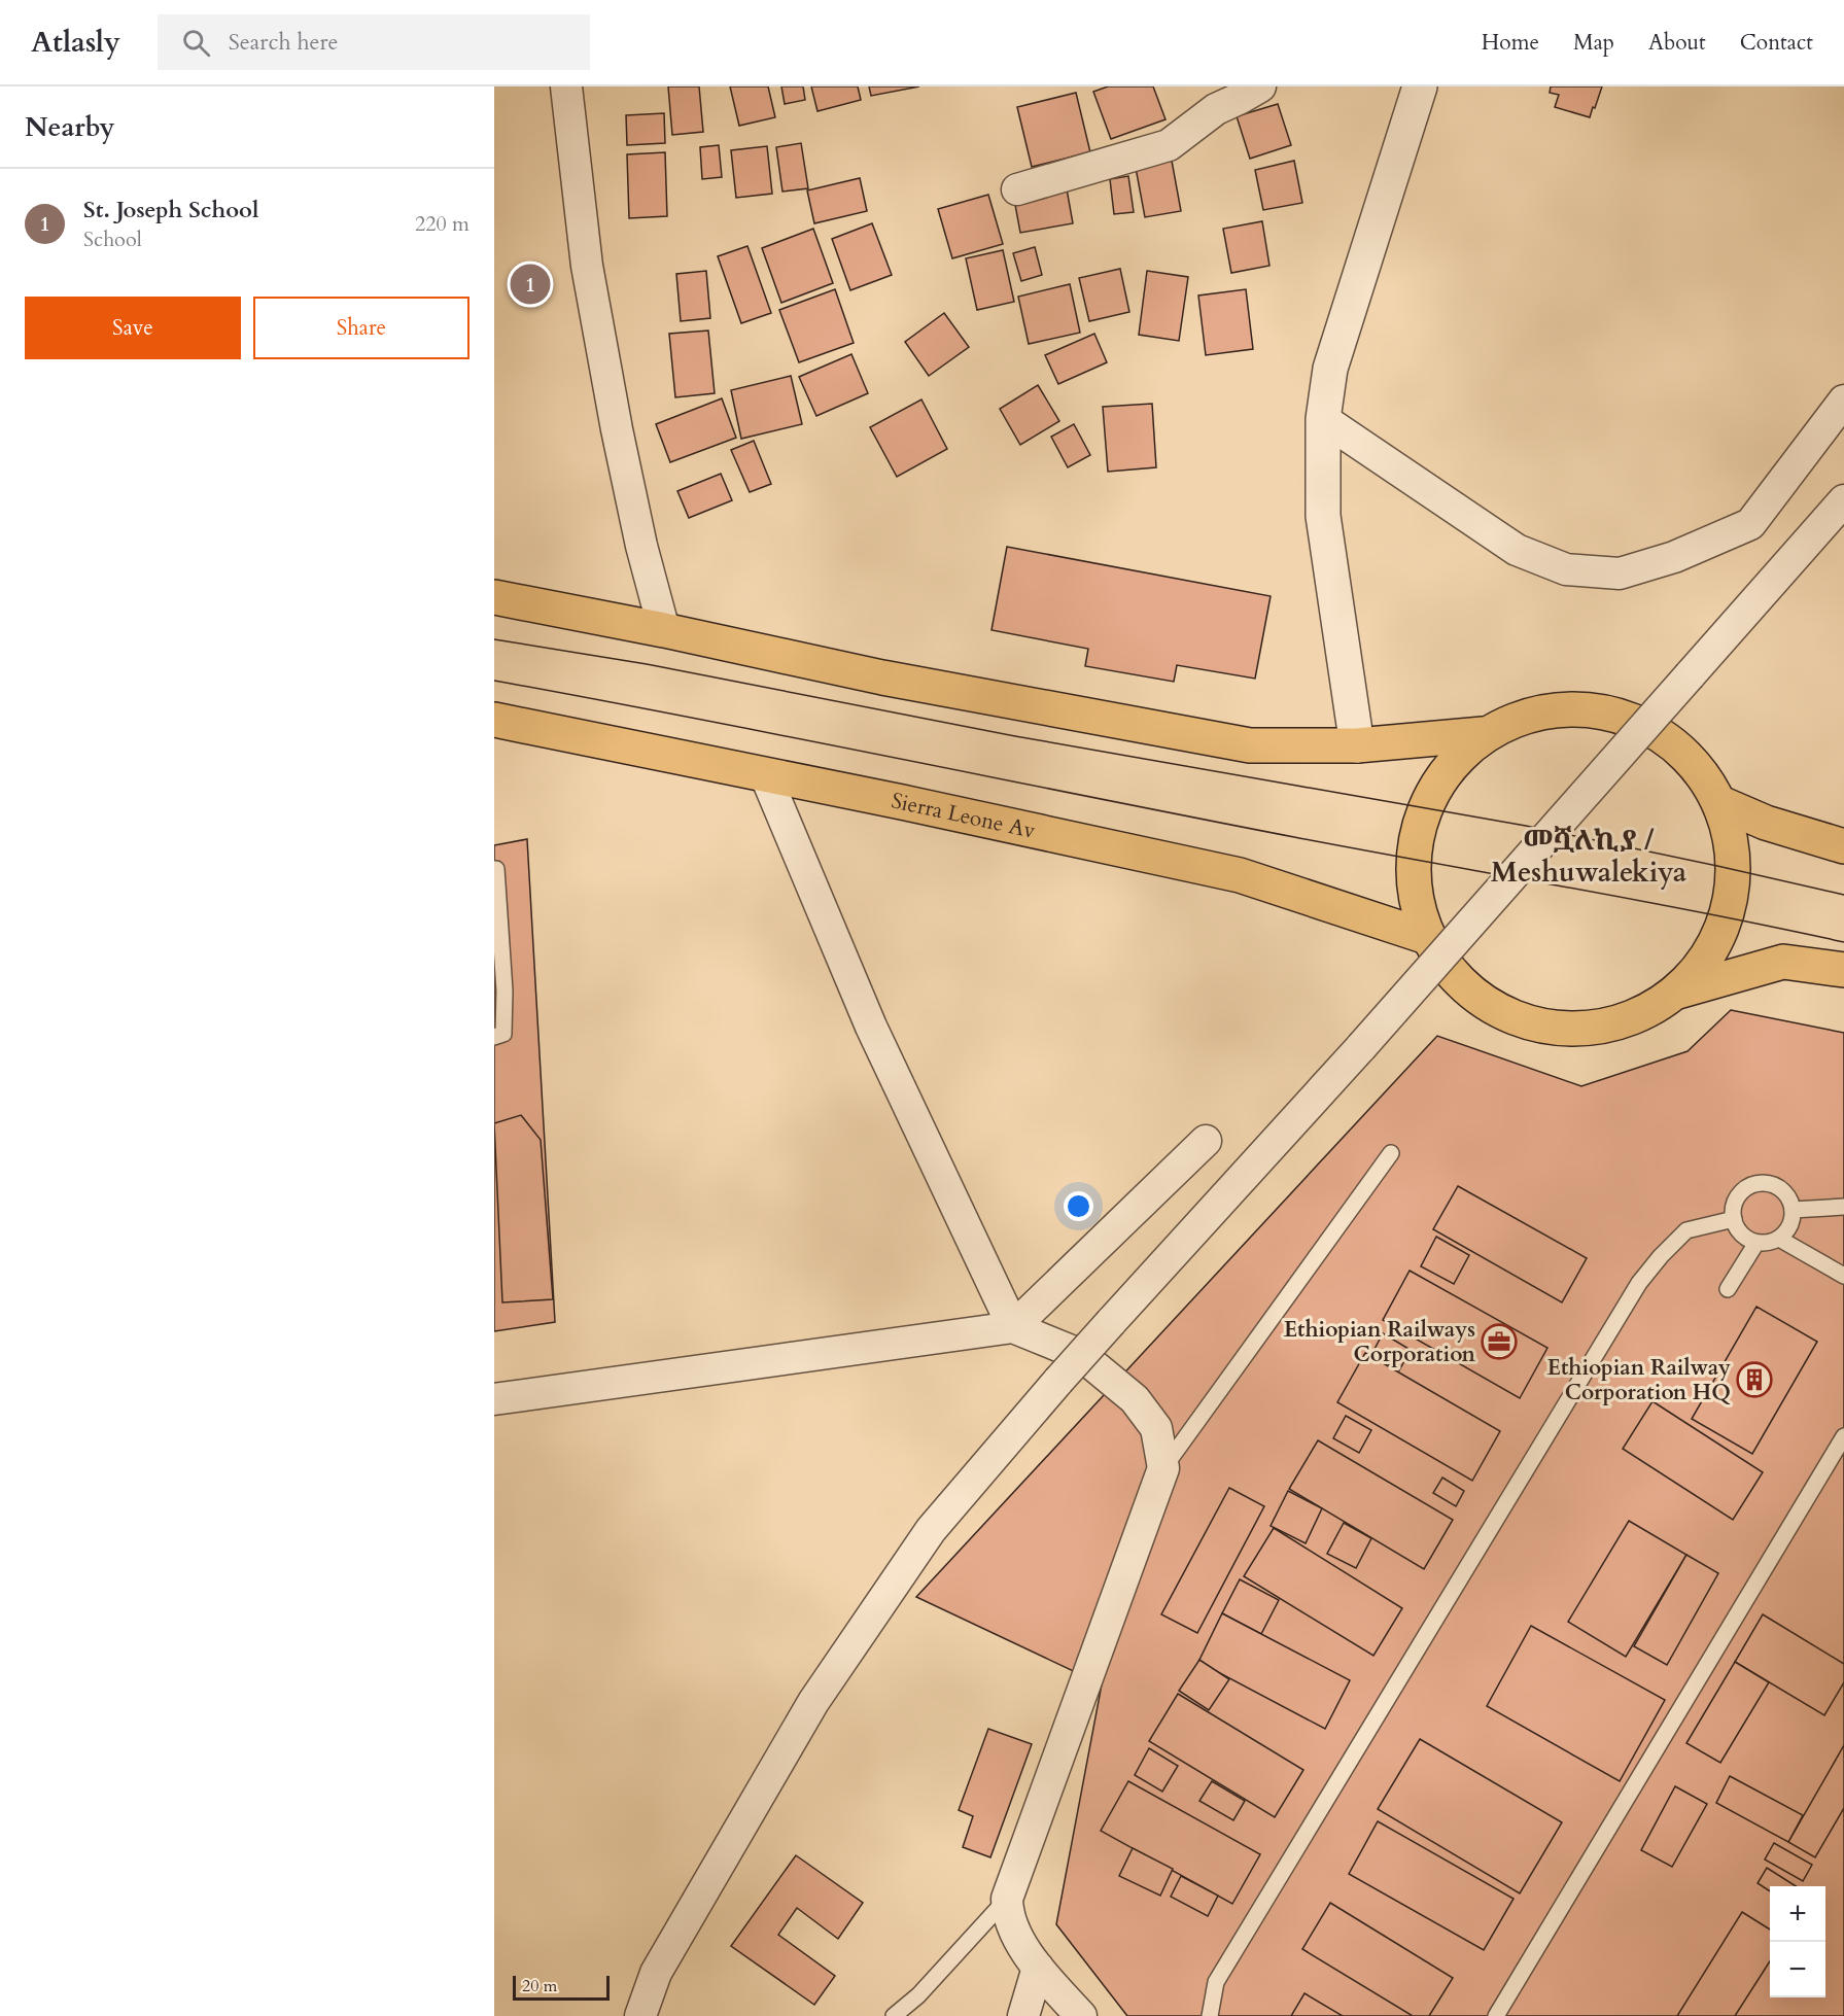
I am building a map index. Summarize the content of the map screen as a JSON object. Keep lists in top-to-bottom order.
{
  "streets": {
    "main road": ["Sierra Leone Av"]
  },
  "districts": ["መሿለኪያ / Meshuwalekiya"],
  "places": {
    "office": ["Ethiopian Railways Corporation"],
    "building": ["Ethiopian Railway Corporation HQ"]
  },
  "scale_bar": "20 m",
  "page": {
    "header": "Atlasly",
    "search": "Search here",
    "nav": [
      "Home",
      "Map",
      "About",
      "Contact"
    ],
    "heading": "Nearby",
    "list": [
      {
        "mark": "1",
        "name": "St. Joseph School",
        "note": "School",
        "value": "220 m"
      }
    ],
    "pins": "1",
    "buttons": ["Save", "Share"],
    "map_buttons": ["+", "−"],
    "scale": "20 m"
  }
}
